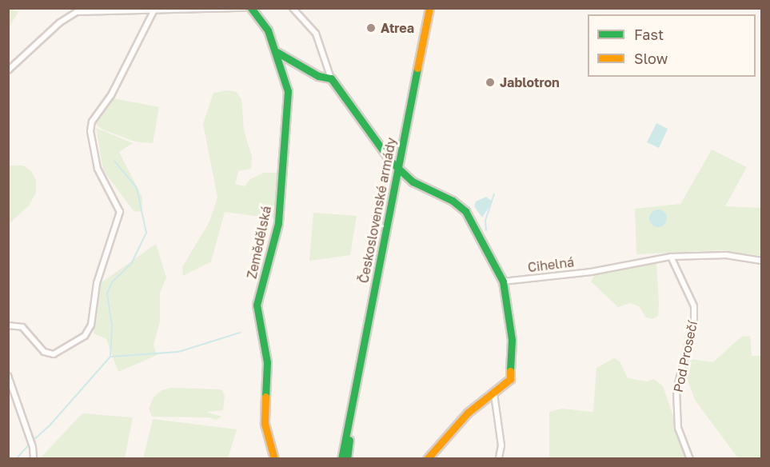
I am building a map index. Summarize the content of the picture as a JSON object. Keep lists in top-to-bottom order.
{
  "streets": {
    "street": [
      "Československé armády",
      "Zemědělská",
      "Cihelná",
      "Pod Prosečí"
    ]
  },
  "crossings": [
    ["Cihelná", "Pod Prosečí"]
  ],
  "places": ["Atrea", "Jablotron"],
  "legend": ["Fast", "Slow"]
}
